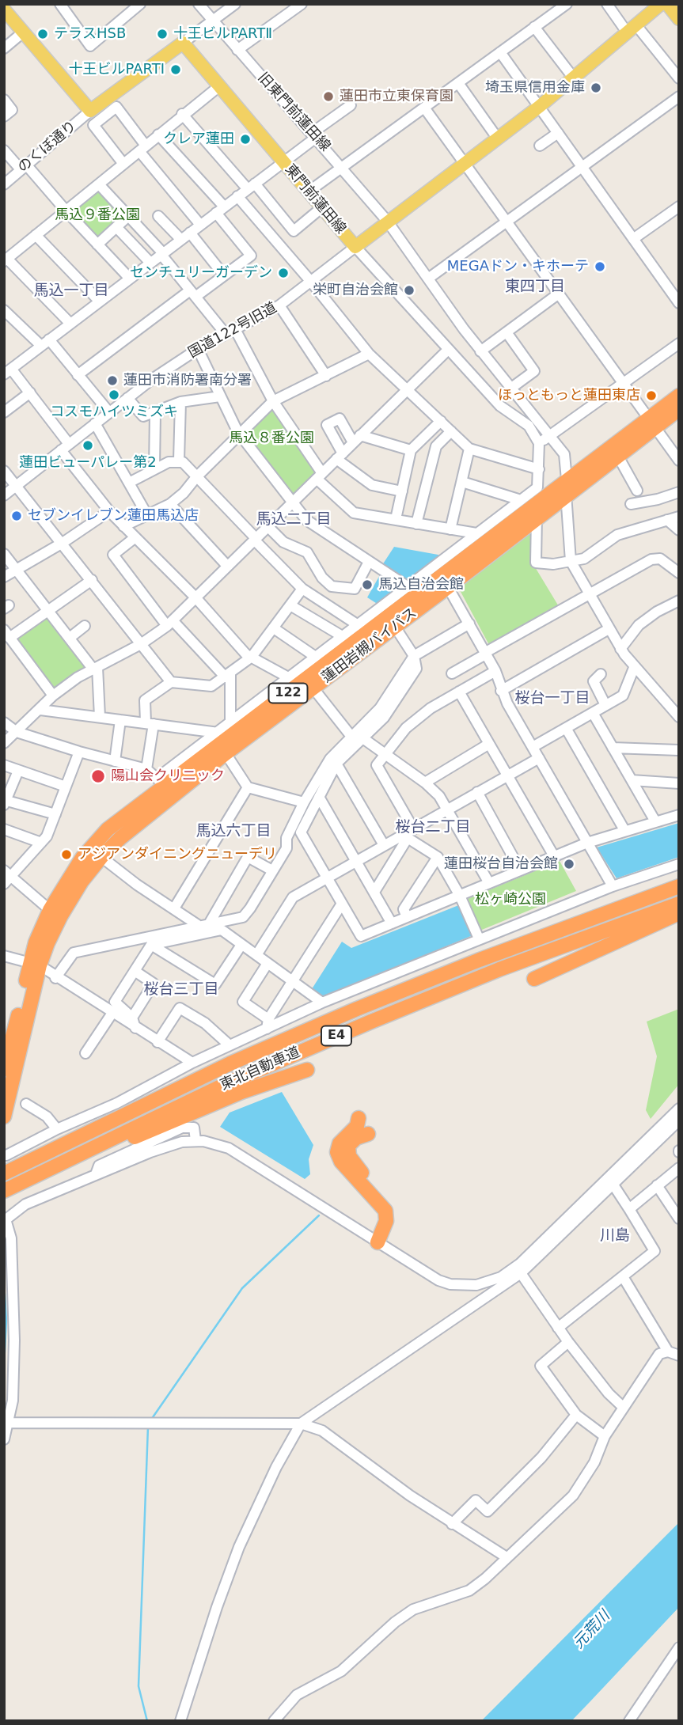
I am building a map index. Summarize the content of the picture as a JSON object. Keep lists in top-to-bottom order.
{
  "streets": {
    "highway": [
      "蓮田岩槻バイパス",
      "122",
      "E4",
      "東北自動車道"
    ],
    "main road": ["東門前蓮田線"],
    "street": ["旧東門前蓮田線", "のくぼ通り", "国道122号旧道"]
  },
  "crossings": [
    ["旧東門前蓮田線", "東門前蓮田線"],
    ["旧東門前蓮田線", "蓮田岩槻バイパス"],
    ["東門前蓮田線", "国道122号旧道"]
  ],
  "districts": [
    "東四丁目",
    "馬込一丁目",
    "馬込二丁目",
    "桜台一丁目",
    "桜台二丁目",
    "馬込六丁目",
    "桜台三丁目",
    "川島"
  ],
  "water": ["元荒川"],
  "parks": ["馬込９番公園", "馬込８番公園", "松ヶ崎公園"],
  "places": [
    "テラスHSB",
    "十王ビルPARTⅡ",
    "十王ビルPARTⅠ",
    "埼玉県信用金庫",
    "蓮田市立東保育園",
    "クレア蓮田",
    "MEGAドン・キホーテ",
    "センチュリーガーデン",
    "栄町自治会館",
    "蓮田市消防署南分署",
    "コスモハイツミズキ",
    "ほっともっと蓮田東店",
    "蓮田ビューパレー第2",
    "セブンイレブン蓮田馬込店",
    "馬込自治会館",
    "陽山会クリニック",
    "アジアンダイニングニューデリ",
    "蓮田桜台自治会館"
  ]
}
